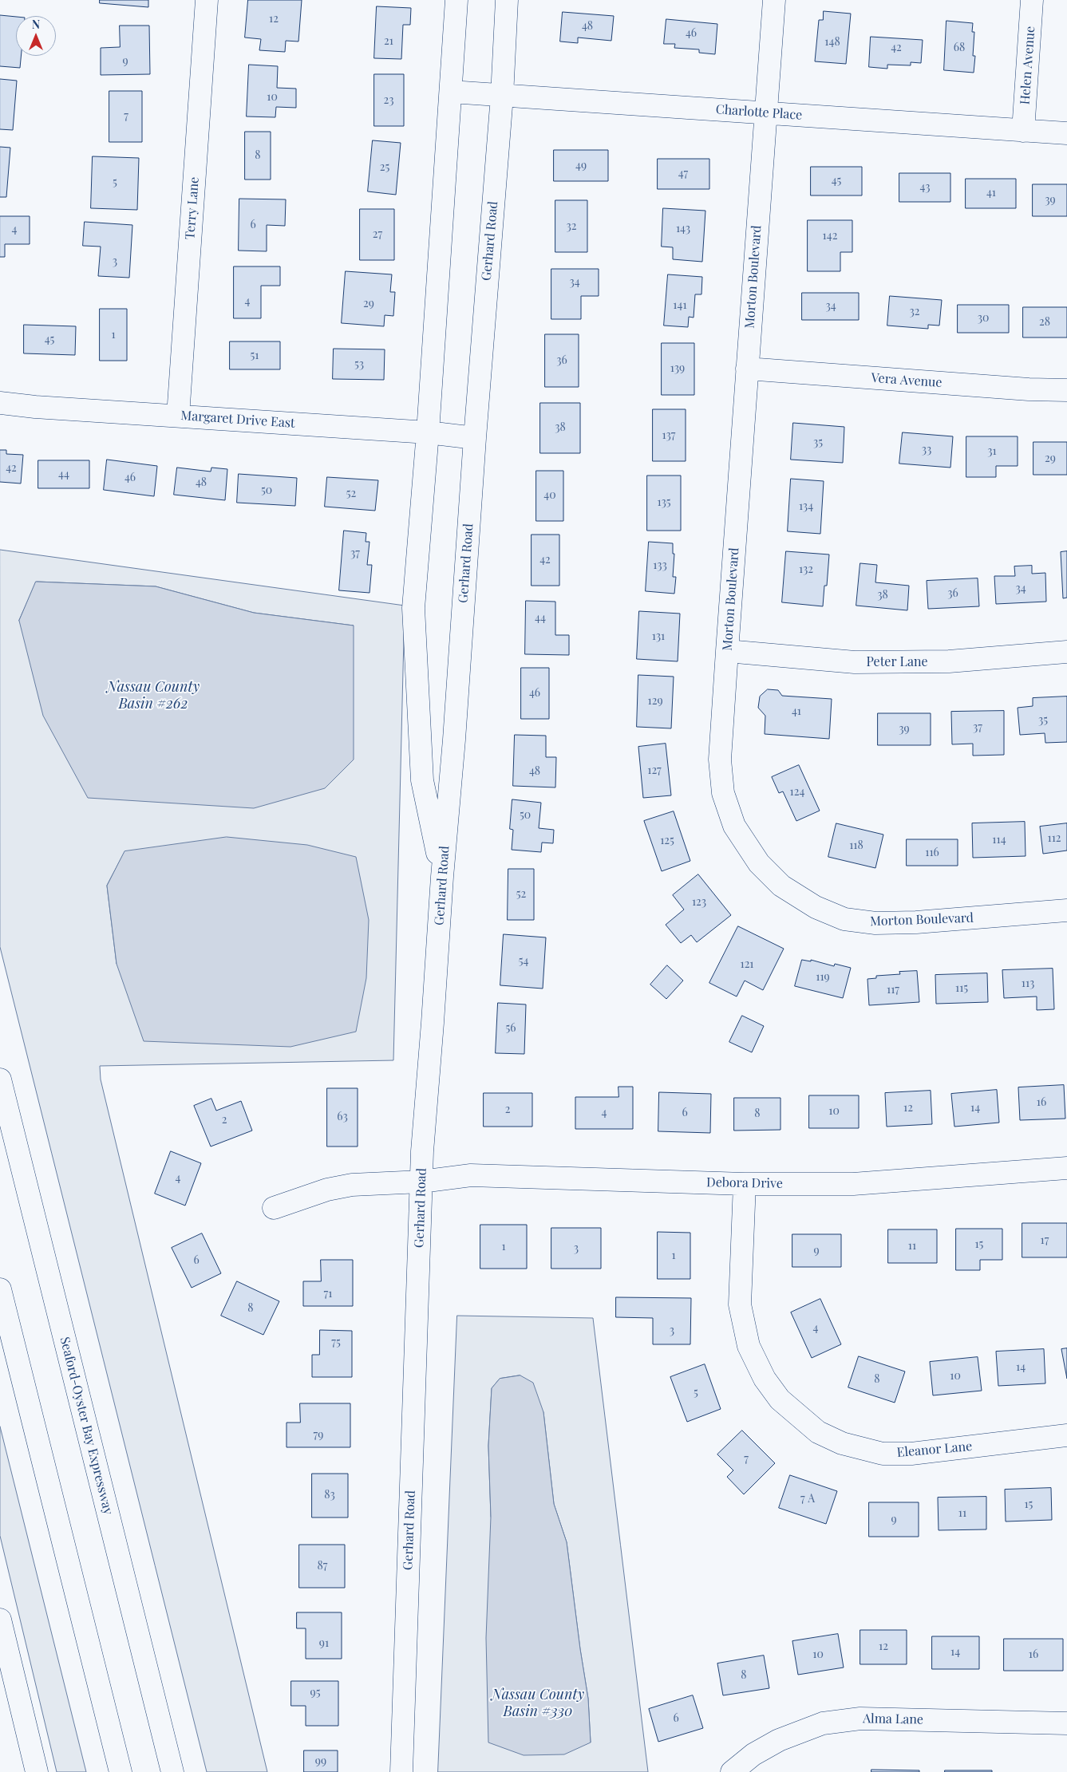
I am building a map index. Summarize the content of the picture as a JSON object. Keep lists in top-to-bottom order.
{
  "streets": {
    "main road": [
      "Helen Avenue",
      "Charlotte Place",
      "Terry Lane",
      "Gerhard Road",
      "Morton Boulevard",
      "Vera Avenue",
      "Margaret Drive East",
      "Peter Lane",
      "Debora Drive",
      "Seaford-Oyster Bay Expressway",
      "Eleanor Lane",
      "Alma Lane"
    ]
  },
  "crossings": [
    ["Helen Avenue", "Charlotte Place"],
    ["Charlotte Place", "Gerhard Road"],
    ["Charlotte Place", "Morton Boulevard"],
    ["Terry Lane", "Margaret Drive East"],
    ["Gerhard Road", "Margaret Drive East"],
    ["Gerhard Road", "Debora Drive"],
    ["Morton Boulevard", "Vera Avenue"],
    ["Morton Boulevard", "Peter Lane"],
    ["Debora Drive", "Eleanor Lane"]
  ],
  "water": ["Nassau County Basin #262", "Nassau County Basin #330"],
  "house_numbers": [
    "12",
    "48",
    "46",
    "21",
    "148",
    "42",
    "68",
    "9",
    "10",
    "23",
    "7",
    "8",
    "49",
    "25",
    "47",
    "45",
    "5",
    "43",
    "41",
    "39",
    "6",
    "32",
    "143",
    "4",
    "27",
    "142",
    "3",
    "34",
    "4",
    "29",
    "141",
    "34",
    "32",
    "30",
    "28",
    "1",
    "45",
    "51",
    "36",
    "53",
    "139",
    "38",
    "137",
    "35",
    "33",
    "31",
    "29",
    "42",
    "44",
    "46",
    "48",
    "50",
    "52",
    "40",
    "135",
    "134",
    "37",
    "42",
    "133",
    "132",
    "34",
    "36",
    "38",
    "44",
    "131",
    "46",
    "129",
    "41",
    "35",
    "37",
    "39",
    "127",
    "48",
    "124",
    "50",
    "112",
    "114",
    "125",
    "118",
    "116",
    "52",
    "123",
    "54",
    "121",
    "119",
    "113",
    "115",
    "117",
    "56",
    "16",
    "12",
    "14",
    "2",
    "10",
    "4",
    "6",
    "8",
    "63",
    "2",
    "4",
    "17",
    "15",
    "11",
    "1",
    "3",
    "9",
    "1",
    "6",
    "71",
    "8",
    "4",
    "3",
    "75",
    "14",
    "10",
    "8",
    "5",
    "79",
    "7",
    "83",
    "7 A",
    "15",
    "11",
    "9",
    "87",
    "91",
    "12",
    "14",
    "10",
    "16",
    "8",
    "95",
    "6",
    "99"
  ],
  "north": "top"
}
